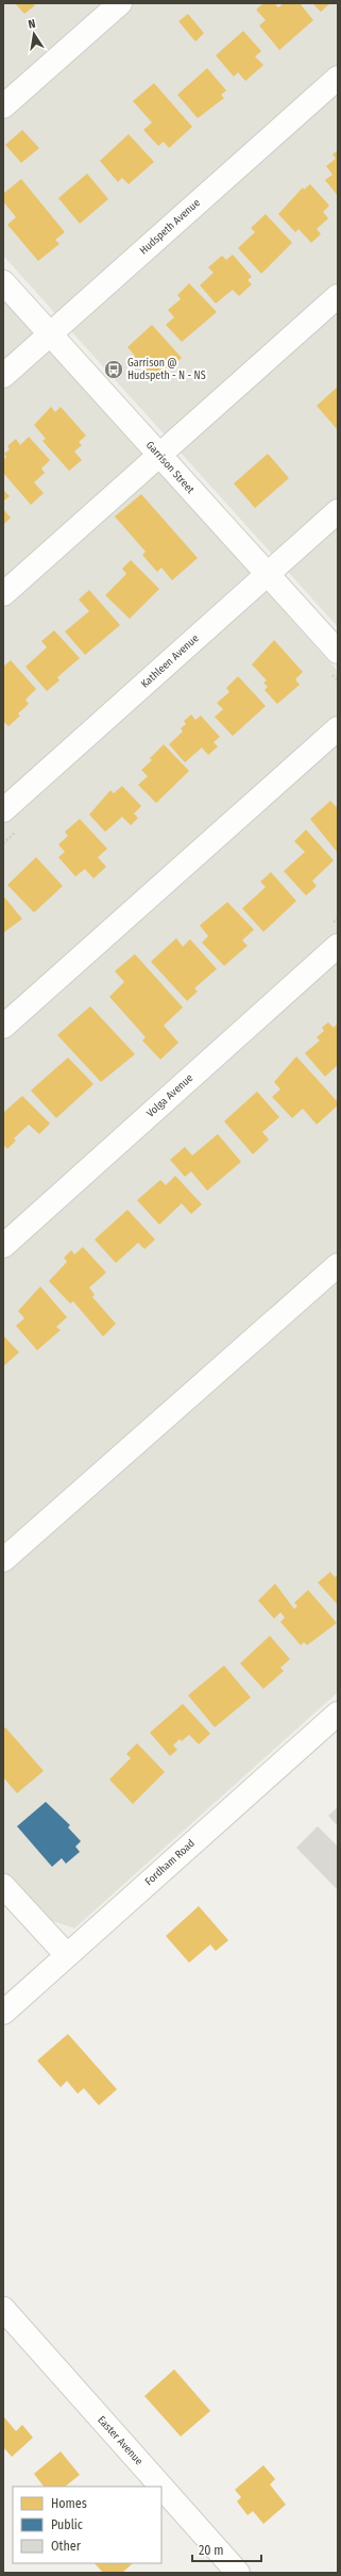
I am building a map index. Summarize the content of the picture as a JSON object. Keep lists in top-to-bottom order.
{
  "streets": {
    "street": [
      "Hudspeth Avenue",
      "Garrison Street",
      "Kathleen Avenue",
      "Volga Avenue",
      "Fordham Road",
      "Easter Avenue"
    ]
  },
  "crossings": [
    ["Hudspeth Avenue", "Garrison Street"],
    ["Garrison Street", "Kathleen Avenue"]
  ],
  "places": {
    "bus stop": ["Garrison @ Hudspeth - N - NS"]
  },
  "legend": ["Homes", "Public", "Other"],
  "scale_bar": "20 m",
  "north": "top"
}
